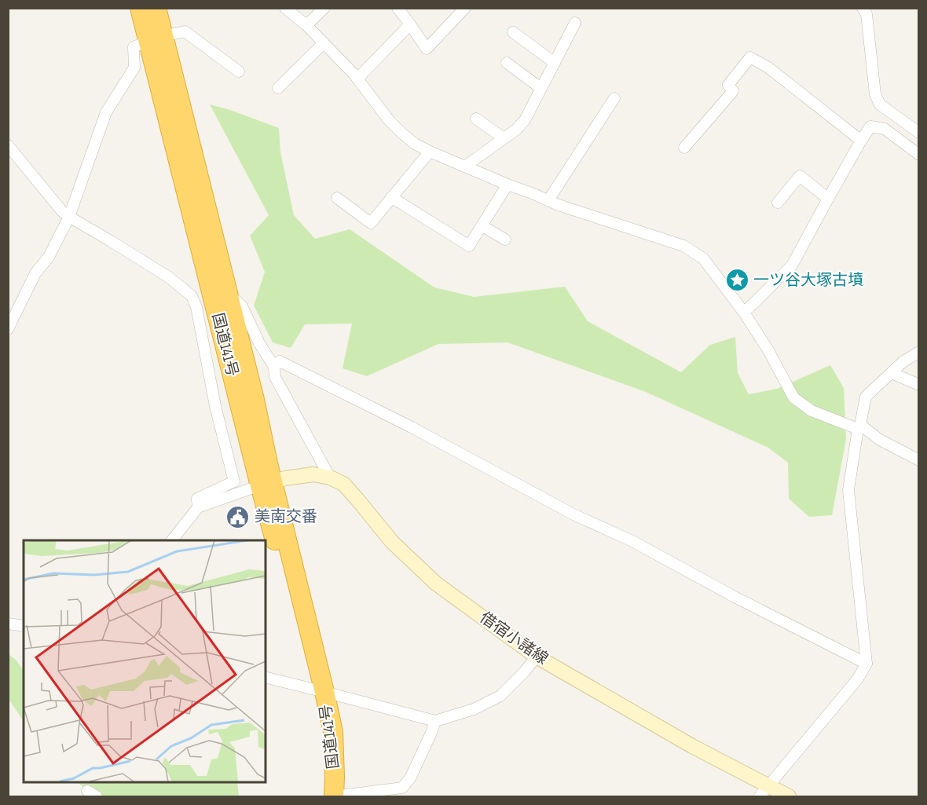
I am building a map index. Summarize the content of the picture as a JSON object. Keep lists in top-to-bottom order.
{
  "streets": {
    "highway": ["国道141号"],
    "main road": ["借宿小諸線"]
  },
  "crossings": [
    ["国道141号", "借宿小諸線"]
  ],
  "places": {
    "place": ["一ツ谷大塚古墳"],
    "public building": ["美南交番"]
  }
}
